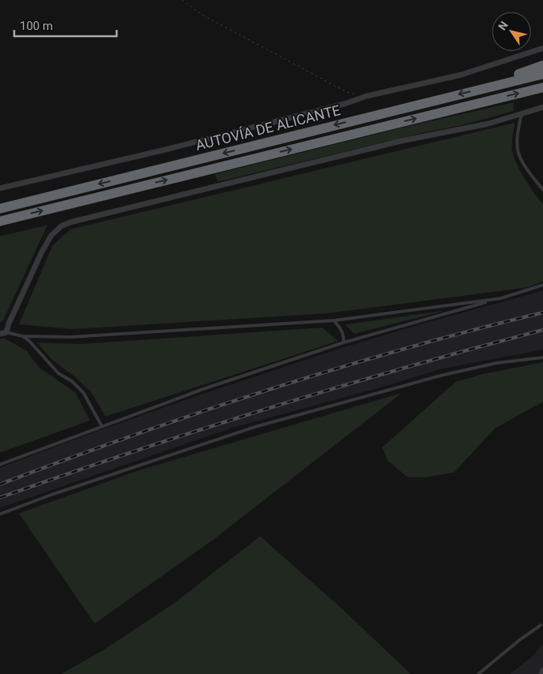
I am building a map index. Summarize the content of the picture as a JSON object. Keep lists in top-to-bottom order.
{
  "streets": {
    "highway": ["AUTOVÍA DE ALICANTE"]
  },
  "scale_bar": "100 m",
  "north": "top left"
}
